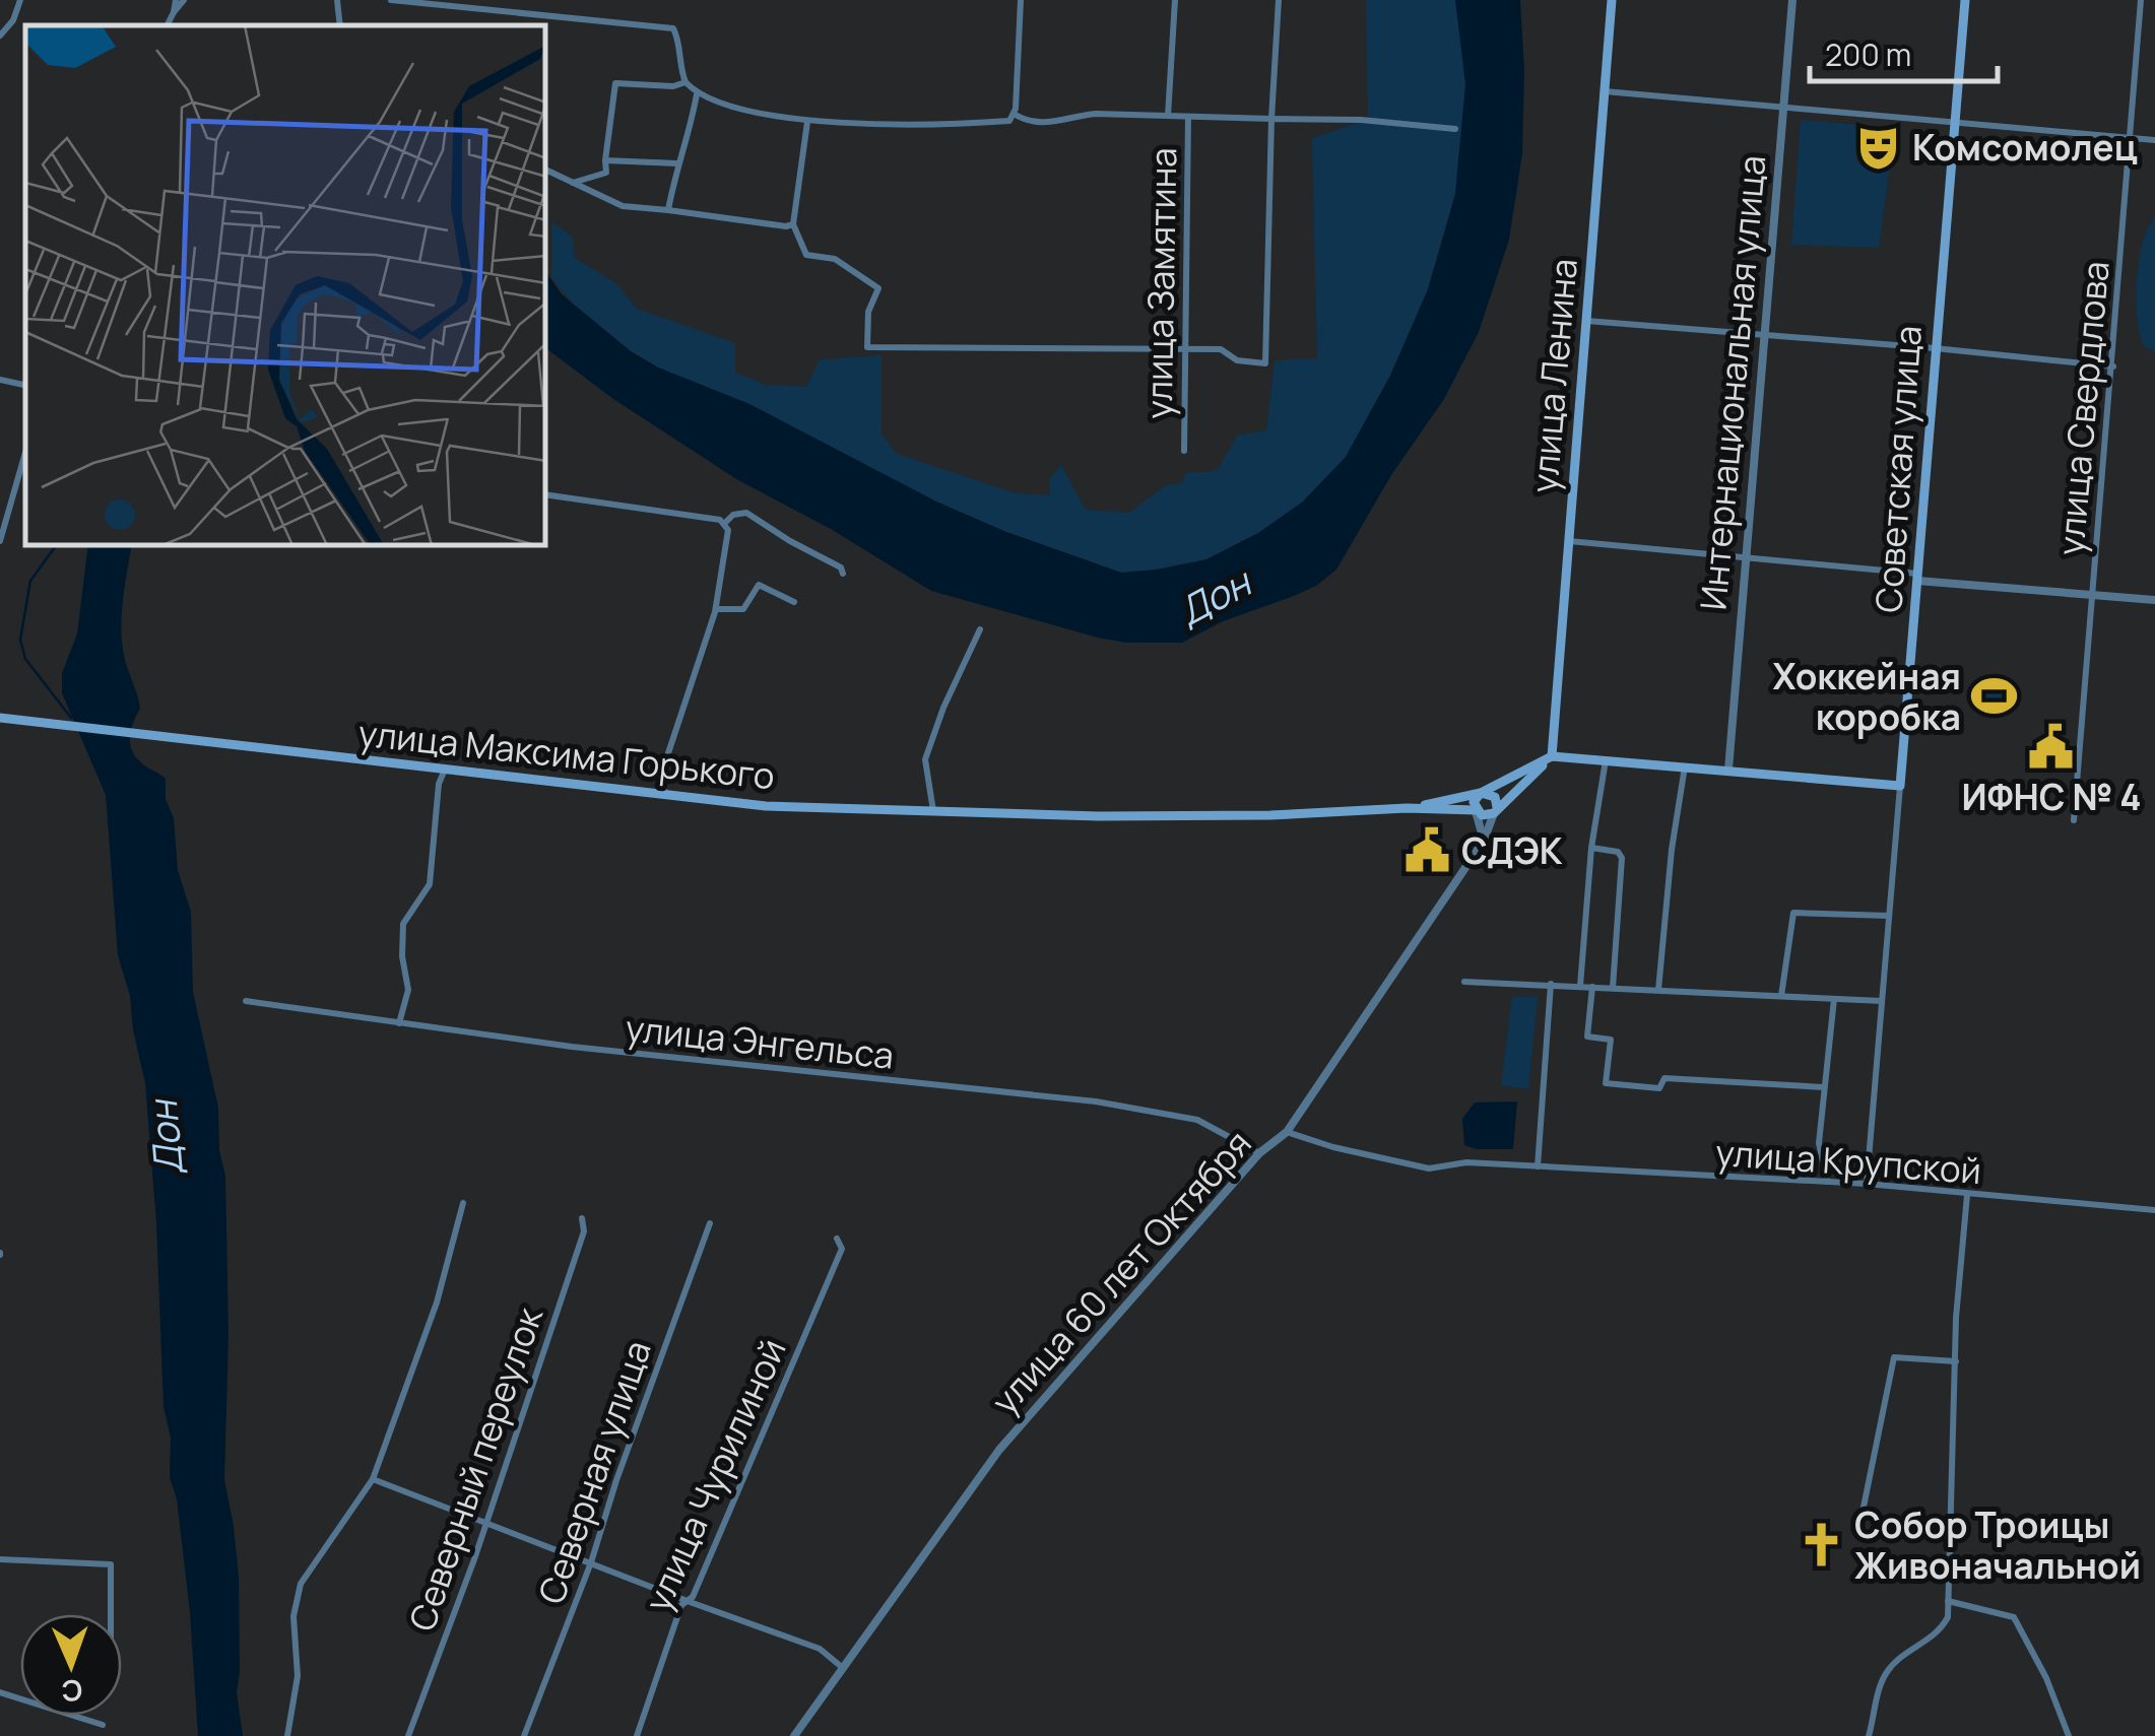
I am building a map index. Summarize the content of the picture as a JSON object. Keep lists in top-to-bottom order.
{
  "streets": {
    "main road": ["улица Ленина", "Советская улица", "улица Максима Горького"],
    "street": [
      "улица Замятина",
      "Интернациональная улица",
      "улица Свердлова",
      "улица Энгельса",
      "улица Крупской",
      "улица 60 лет Октября",
      "Северный переулок",
      "Северная улица",
      "улица Чурилиной"
    ]
  },
  "crossings": [
    ["улица Ленина", "улица Максима Горького"],
    ["Советская улица", "улица Крупской"],
    ["улица Максима Горького", "улица 60 лет Октября"],
    ["улица Энгельса", "улица 60 лет Октября"],
    ["улица Крупской", "улица 60 лет Октября"]
  ],
  "water": ["Дон"],
  "places": {
    "theatre": ["Комсомолец"],
    "sports": ["Хоккейная коробка"],
    "public building": ["ИФНС № 4", "СДЭК"],
    "church": ["Собор Троицы Живоначальной"]
  },
  "scale_bar": "200 m",
  "north": "bottom"
}
